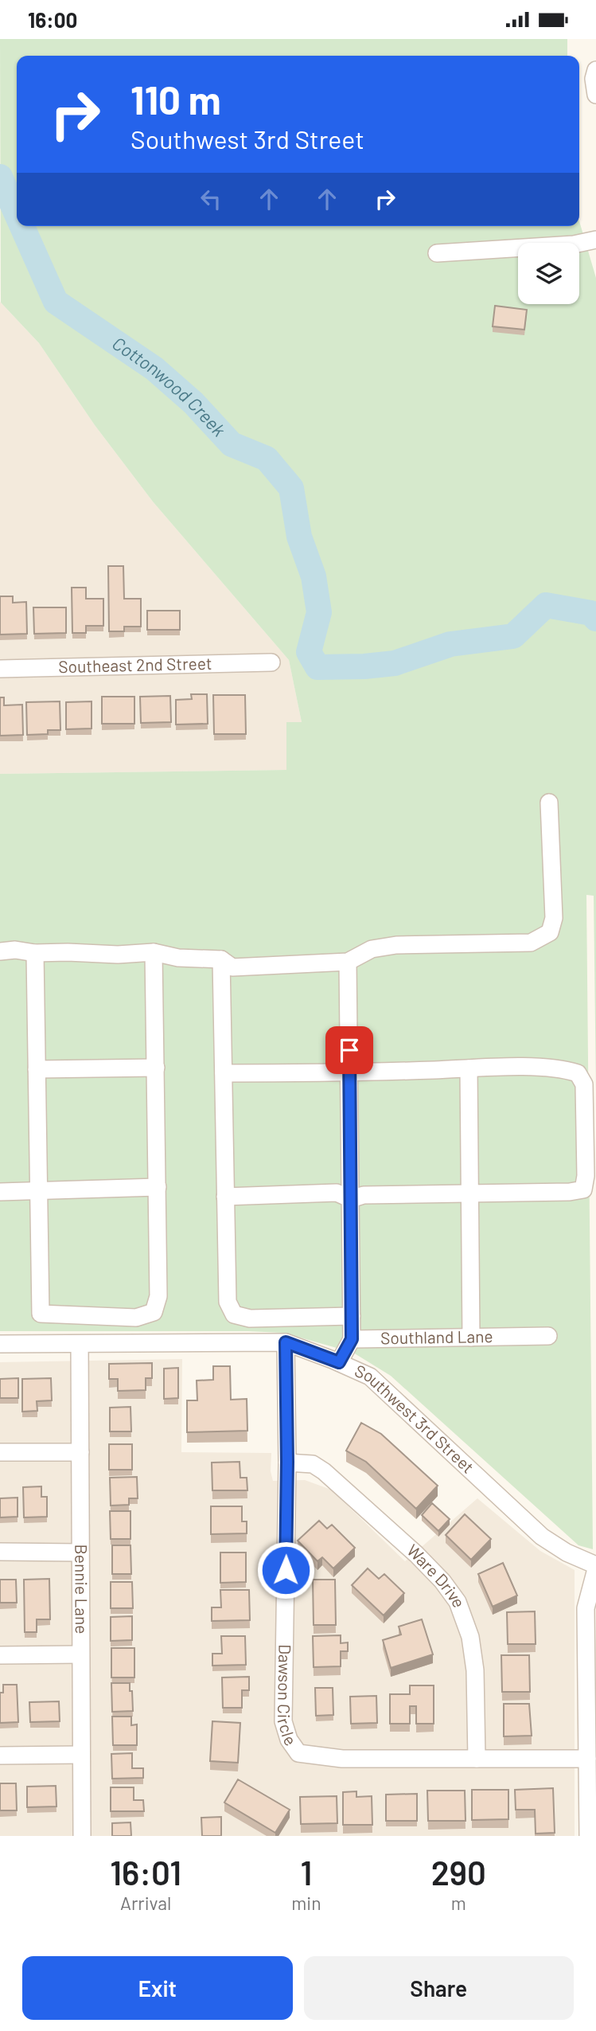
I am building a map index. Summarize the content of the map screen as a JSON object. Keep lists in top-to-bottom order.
{
  "streets": {
    "street": [
      "Southeast 2nd Street",
      "Southland Lane",
      "Southwest 3rd Street",
      "Ware Drive",
      "Bennie Lane",
      "Dawson Circle"
    ]
  },
  "crossings": [
    ["Southwest 3rd Street", "Bennie Lane"],
    ["Southwest 3rd Street", "Dawson Circle"],
    ["Ware Drive", "Dawson Circle"]
  ],
  "water": ["Cottonwood Creek"],
  "page": {
    "status": "16:00",
    "turn": ["110 m", "Southwest 3rd Street"],
    "eta": [
      "16:01",
      "Arrival",
      "1",
      "min",
      "290",
      "m"
    ],
    "buttons": ["Exit", "Share"]
  }
}
